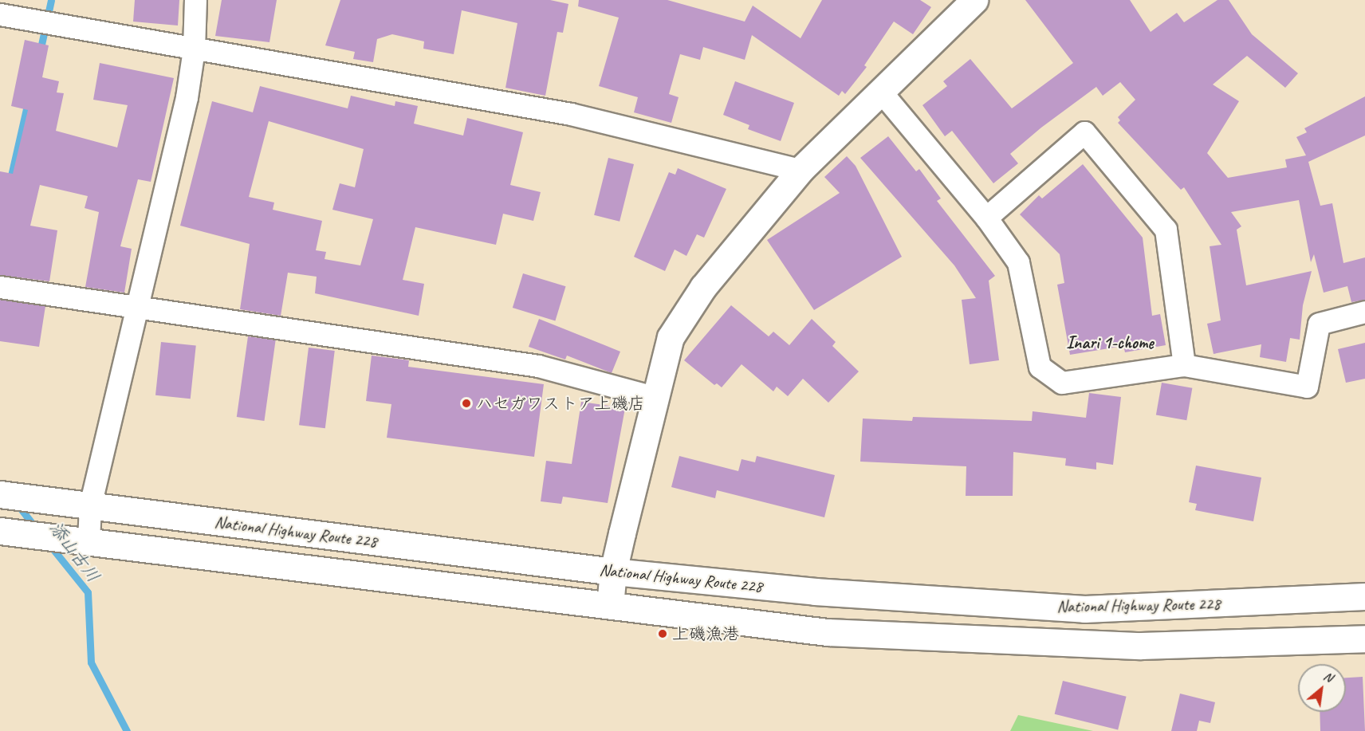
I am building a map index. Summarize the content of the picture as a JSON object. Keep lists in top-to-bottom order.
{
  "streets": {
    "main road": ["National Highway Route 228"]
  },
  "districts": ["Inari 1-chome"],
  "water": ["添山古川"],
  "places": ["ハセガワストア上磯店", "上磯漁港"],
  "north": "top right"
}
